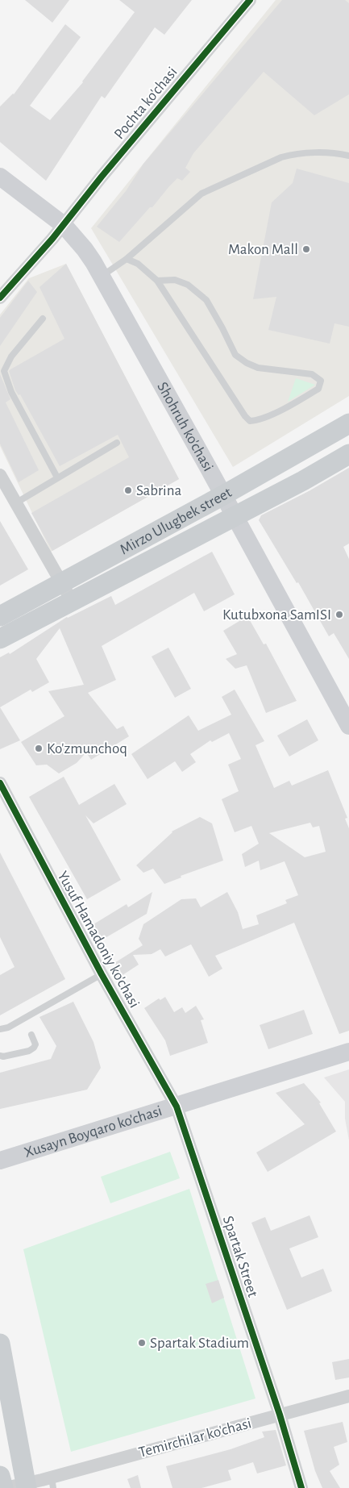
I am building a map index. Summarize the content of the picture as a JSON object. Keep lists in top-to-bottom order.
{
  "streets": {
    "main road": ["Shohruh ko'chasi", "Mirzo Ulugbek street", "Xusayn Boyqaro ko'chasi"],
    "street": [
      "Pochta ko'chasi",
      "Yusuf Hamadoniy ko'chasi",
      "Spartak Street",
      "Temirchilar ko'chasi"
    ]
  },
  "crossings": [
    ["Pochta ko'chasi", "Shohruh ko'chasi"],
    ["Shohruh ko'chasi", "Mirzo Ulugbek street"],
    ["Yusuf Hamadoniy ko'chasi", "Xusayn Boyqaro ko'chasi"],
    ["Yusuf Hamadoniy ko'chasi", "Spartak Street"],
    ["Xusayn Boyqaro ko'chasi", "Spartak Street"],
    ["Spartak Street", "Temirchilar ko'chasi"]
  ],
  "places": [
    "Makon Mall",
    "Sabrina",
    "Kutubxona SamISI",
    "Ko'zmunchoq",
    "Spartak Stadium"
  ]
}
